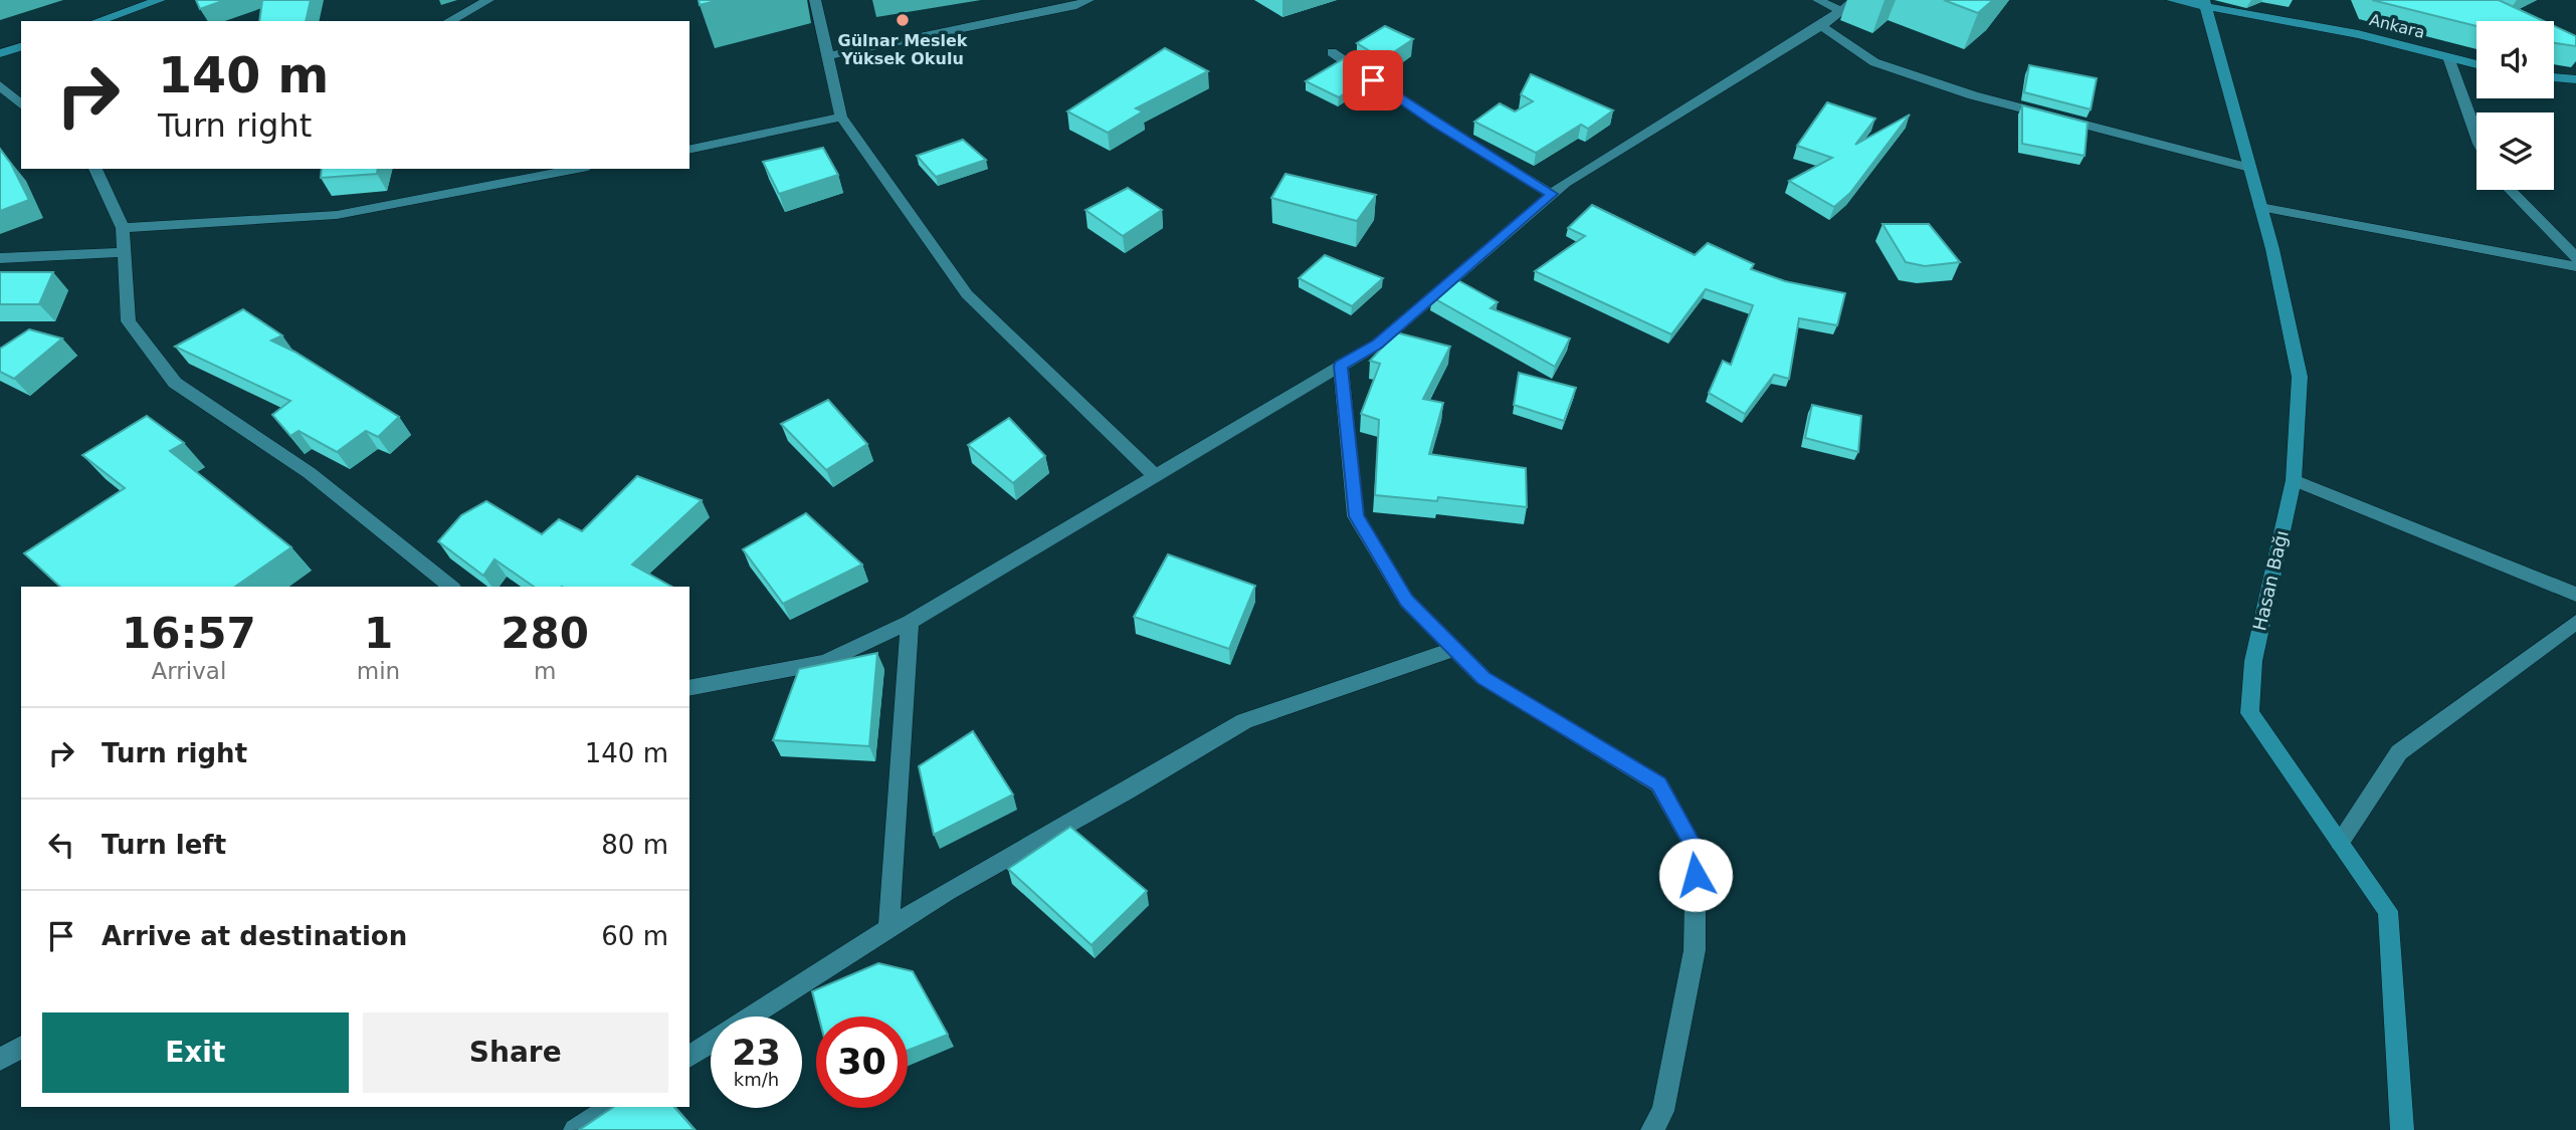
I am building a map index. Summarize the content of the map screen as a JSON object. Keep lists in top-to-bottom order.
{
  "streets": {
    "street": ["Ankara", "Hasan Bağı"]
  },
  "crossings": [
    ["Ankara", "Hasan Bağı"]
  ],
  "places": ["Gülnar Meslek Yüksek Okulu"],
  "page": {
    "turn": ["140 m", "Turn right"],
    "eta": [
      "16:57",
      "Arrival",
      "1",
      "min",
      "280",
      "m"
    ],
    "list": [
      {
        "name": "Turn right",
        "value": "140 m"
      },
      {
        "name": "Turn left",
        "value": "80 m"
      },
      {
        "name": "Arrive at destination",
        "value": "60 m"
      }
    ],
    "buttons": ["Exit", "Share"],
    "speed": "23 km/h",
    "limit": "30"
  }
}
